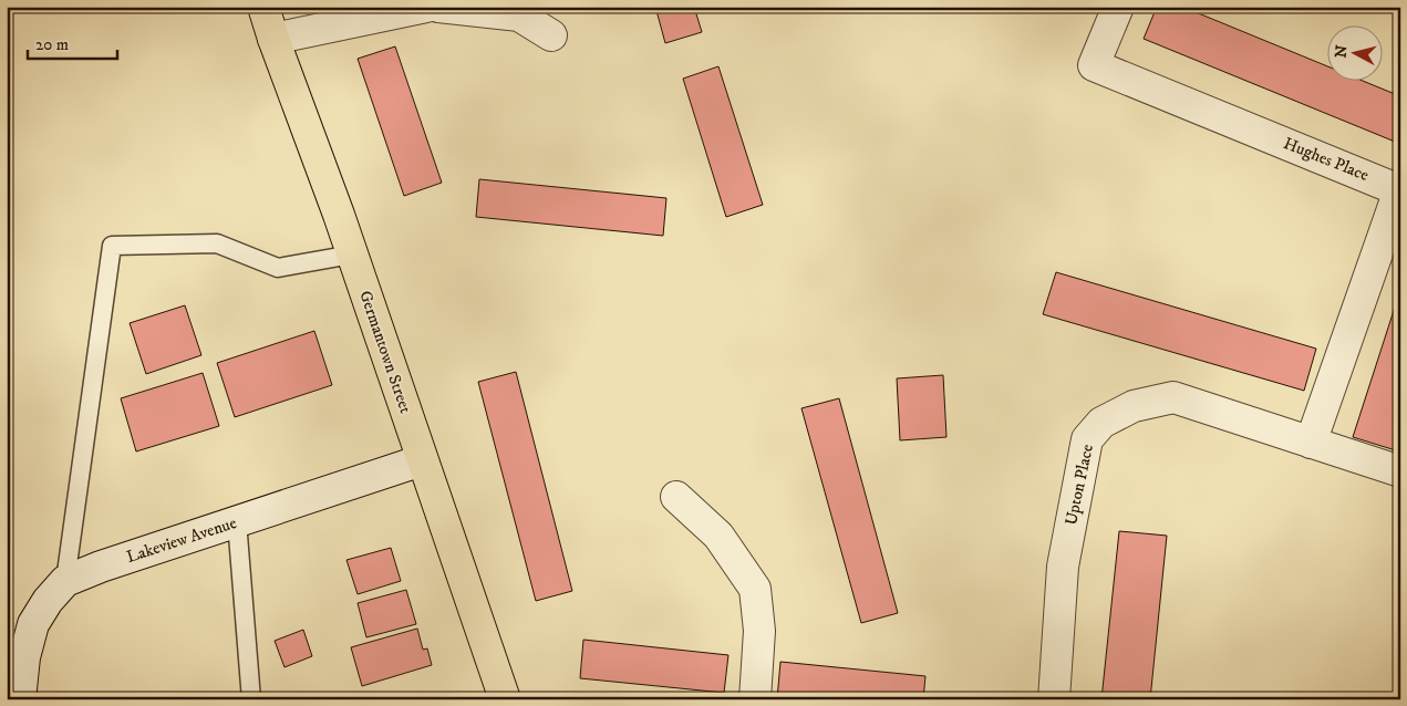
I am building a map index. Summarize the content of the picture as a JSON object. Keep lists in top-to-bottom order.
{
  "streets": {
    "main road": ["Germantown Street"],
    "street": ["Hughes Place", "Upton Place", "Lakeview Avenue"]
  },
  "crossings": [
    ["Hughes Place", "Upton Place"],
    ["Germantown Street", "Lakeview Avenue"]
  ],
  "scale_bar": "20 m",
  "north": "left"
}
